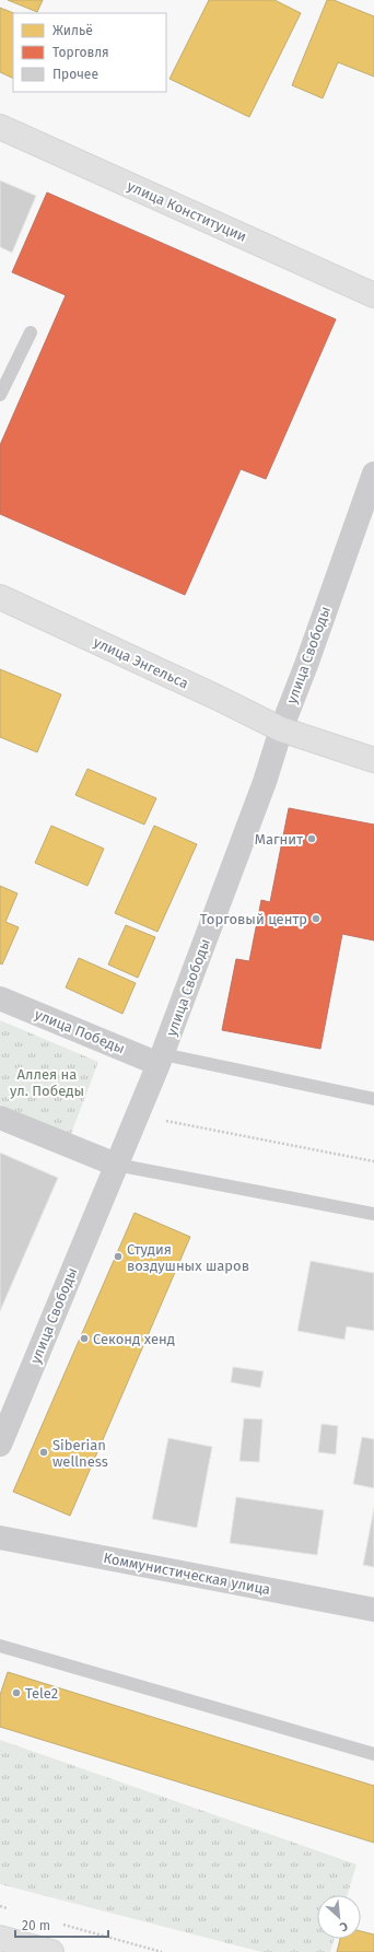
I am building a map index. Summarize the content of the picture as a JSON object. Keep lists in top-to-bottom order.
{
  "streets": {
    "street": [
      "улица Конституции",
      "улица Свободы",
      "улица Энгельса",
      "улица Победы",
      "Коммунистическая улица"
    ]
  },
  "crossings": [
    ["улица Свободы", "улица Энгельса"],
    ["улица Свободы", "улица Победы"]
  ],
  "parks": ["Аллея на ул. Победы"],
  "places": [
    "Магнит",
    "Торговый центр",
    "Студия воздушных шаров",
    "Секонд хенд",
    "Siberian wellness",
    "Tele2"
  ],
  "legend": ["Жильё", "Торговля", "Прочее"],
  "scale_bar": "20 m",
  "north": "bottom right"
}
